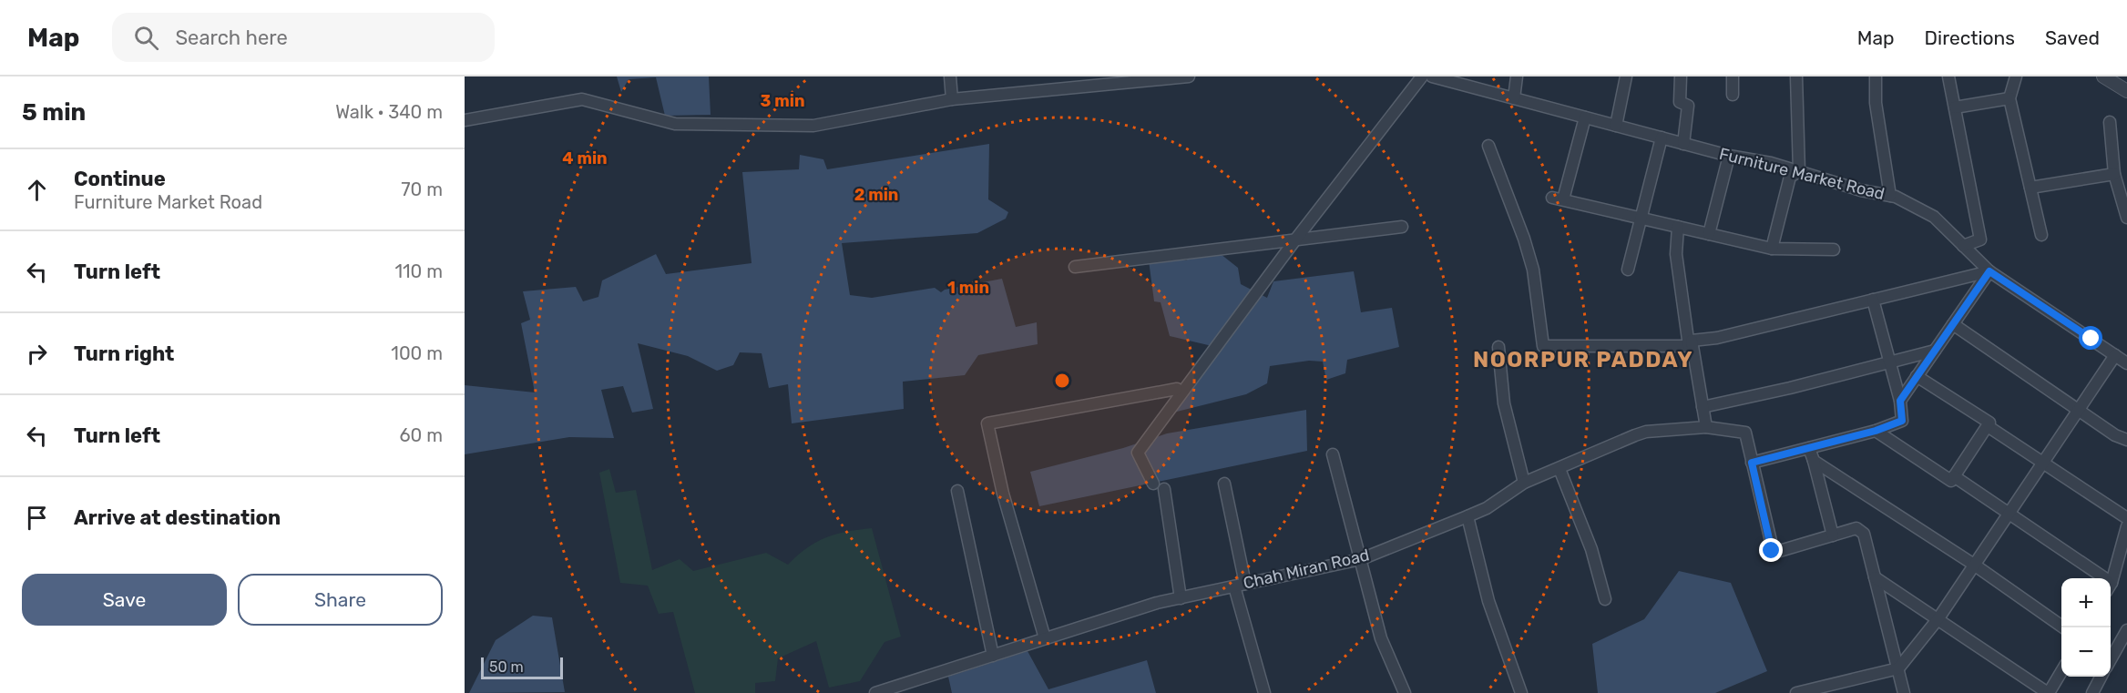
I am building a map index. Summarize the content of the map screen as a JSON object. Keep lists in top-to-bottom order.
{
  "streets": {
    "street": ["Furniture Market Road", "Chah Miran Road"]
  },
  "districts": ["NOORPUR PADDAY"],
  "scale_bar": "50 m",
  "page": {
    "header": "Map",
    "search": "Search here",
    "nav": ["Map", "Directions", "Saved"],
    "heading": ["5 min", "Walk · 340 m"],
    "list": [
      ["Continue", "Furniture Market Road", "70 m"],
      ["Turn left", "110 m"],
      ["Turn right", "100 m"],
      ["Turn left", "60 m"],
      "Arrive at destination"
    ],
    "buttons": ["Save", "Share"],
    "map_buttons": ["+", "−"],
    "scale": "50 m"
  },
  "rings": [
    "3 min",
    "4 min",
    "2 min",
    "1 min"
  ]
}
